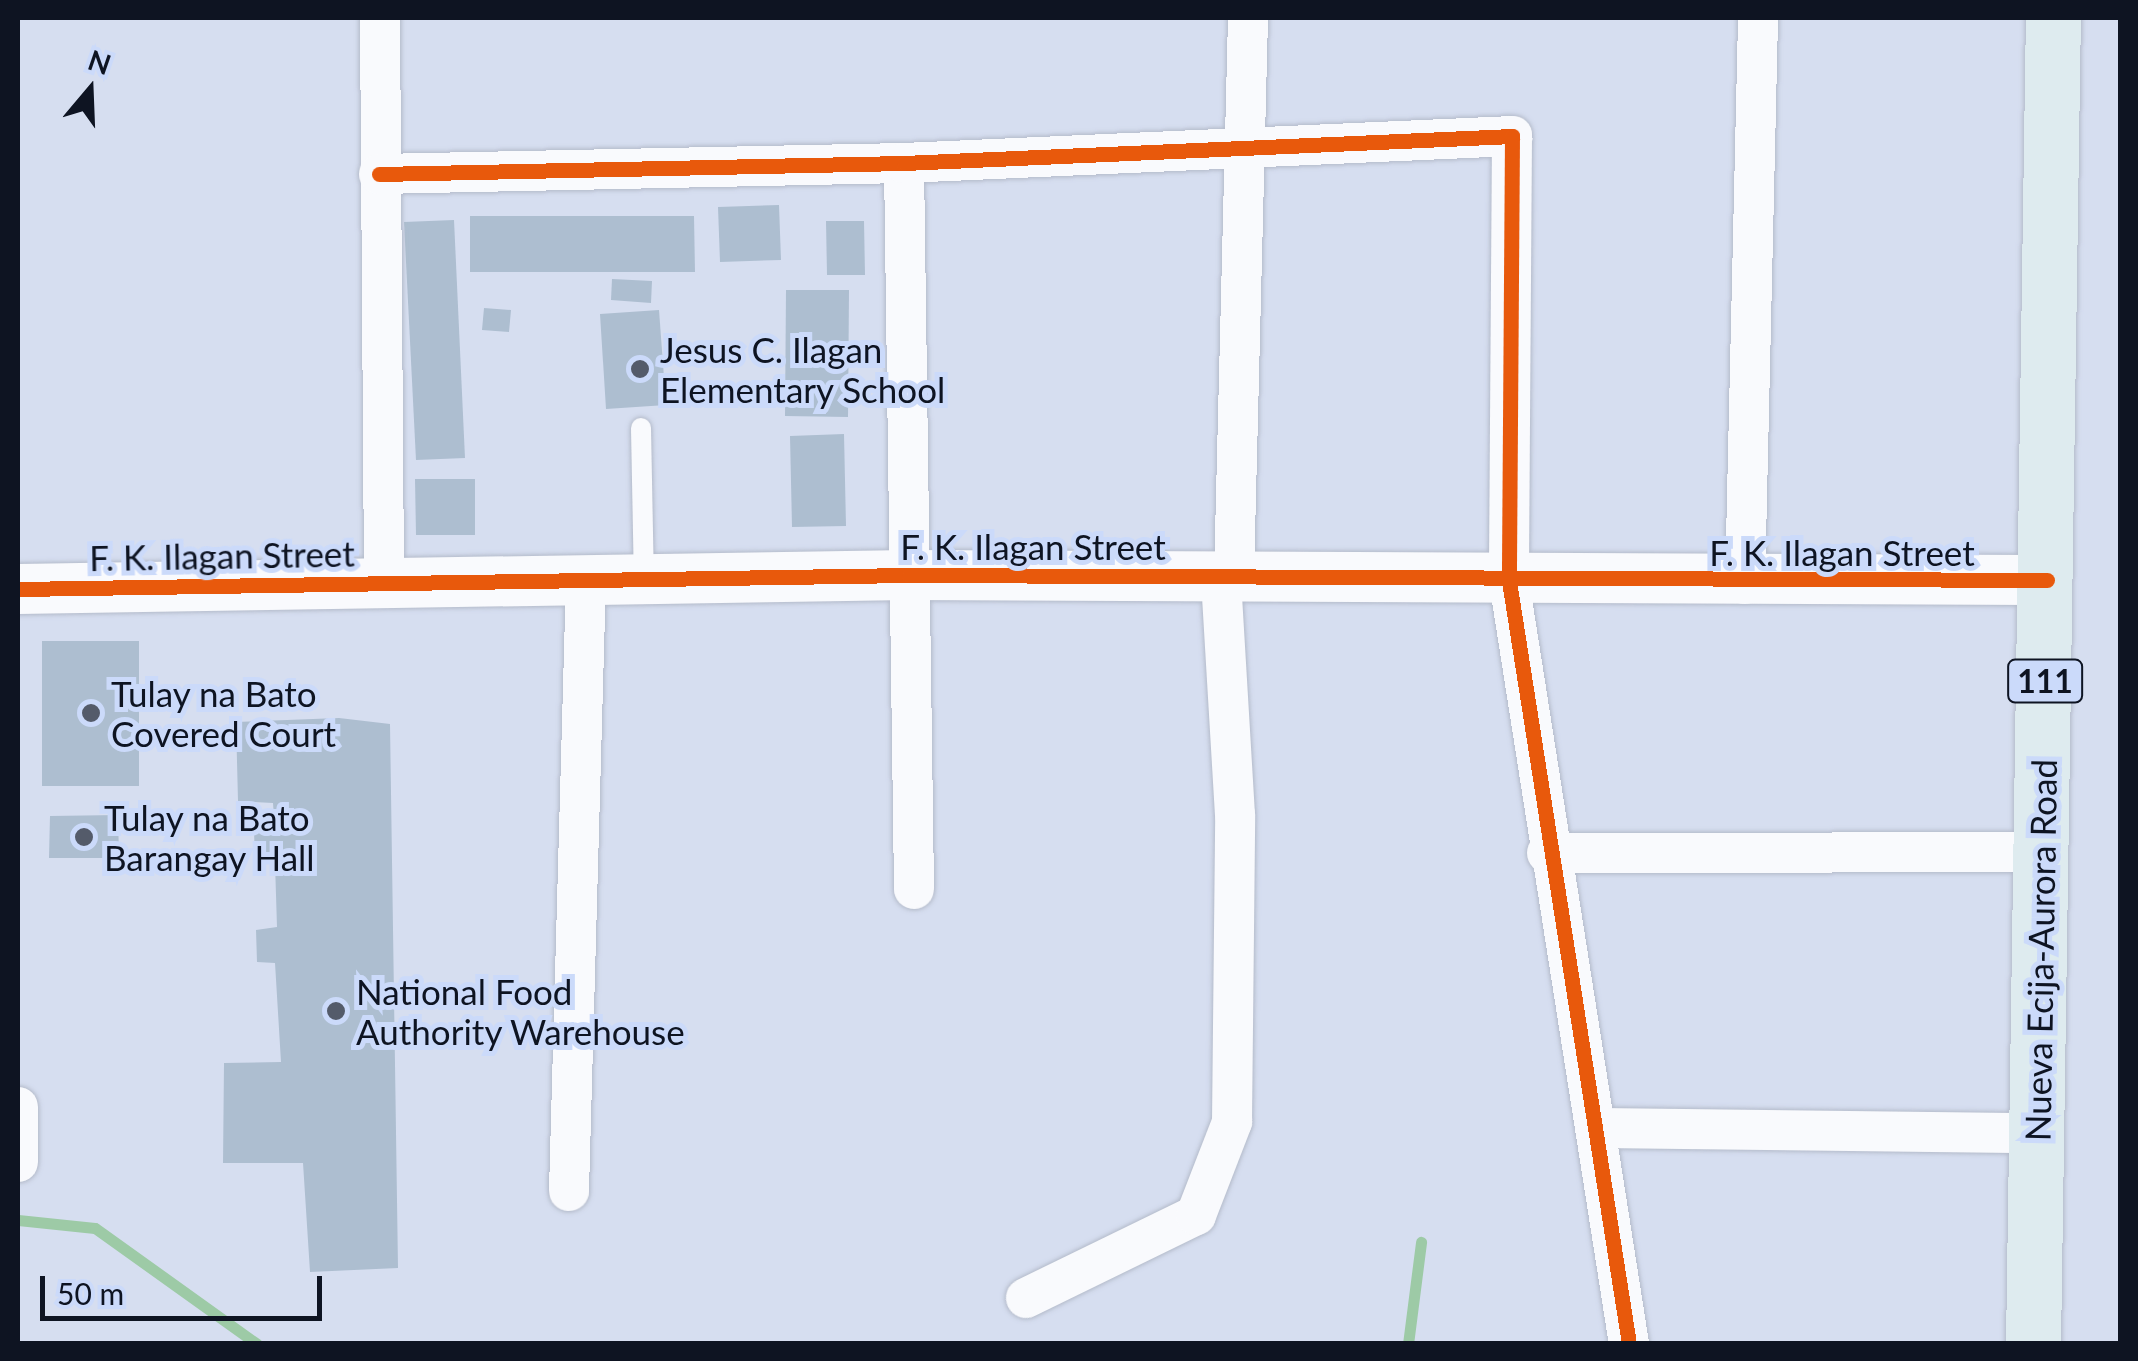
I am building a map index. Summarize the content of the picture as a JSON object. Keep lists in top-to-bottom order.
{
  "streets": {
    "main road": ["111", "Nueva Ecija-Aurora Road"],
    "street": ["F. K. Ilagan Street"]
  },
  "crossings": [
    ["F. K. Ilagan Street", "Nueva Ecija-Aurora Road"]
  ],
  "places": [
    "Jesus C. Ilagan Elementary School",
    "Tulay na Bato Covered Court",
    "Tulay na Bato Barangay Hall",
    "National Food Authority Warehouse"
  ],
  "scale_bar": "50 m",
  "north": "top"
}
